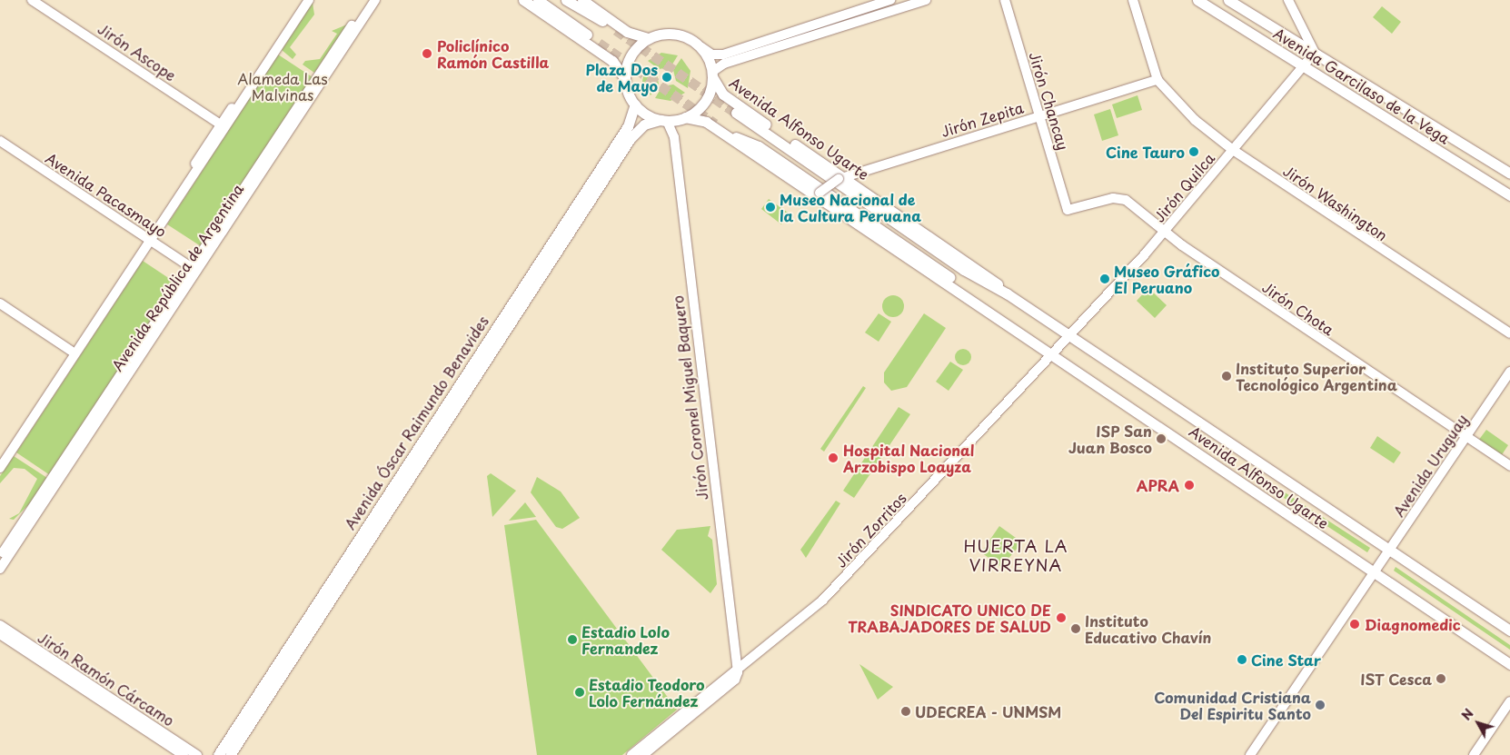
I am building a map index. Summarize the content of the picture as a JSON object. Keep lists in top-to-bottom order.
{
  "streets": {
    "main road": ["Avenida Garcilaso de la Vega", "Avenida Alfonso Ugarte", "Avenida Óscar Raimundo Benavides"],
    "street": [
      "Jirón Ascope",
      "Jirón Chancay",
      "Jirón Zepita",
      "Jirón Quilca",
      "Avenida Pacasmayo",
      "Jirón Washington",
      "Avenida República de Argentina",
      "Jirón Chota",
      "Jirón Coronel Miguel Baquero",
      "Avenida Uruguay",
      "Jirón Zorritos",
      "Jirón Ramón Cárcamo"
    ]
  },
  "crossings": [
    ["Avenida Garcilaso de la Vega", "Jirón Quilca"],
    ["Jirón Chancay", "Jirón Zepita"],
    ["Jirón Chancay", "Jirón Chota"],
    ["Jirón Zepita", "Avenida Alfonso Ugarte"],
    ["Jirón Zepita", "Jirón Washington"],
    ["Avenida Alfonso Ugarte", "Jirón Quilca"],
    ["Avenida Alfonso Ugarte", "Jirón Coronel Miguel Baquero"],
    ["Avenida Alfonso Ugarte", "Avenida Óscar Raimundo Benavides"],
    ["Avenida Alfonso Ugarte", "Avenida Uruguay"],
    ["Avenida Alfonso Ugarte", "Jirón Zorritos"],
    ["Jirón Quilca", "Jirón Washington"],
    ["Jirón Quilca", "Jirón Chota"],
    ["Jirón Quilca", "Jirón Zorritos"],
    ["Avenida Pacasmayo", "Avenida República de Argentina"],
    ["Jirón Chota", "Avenida Uruguay"],
    ["Jirón Coronel Miguel Baquero", "Avenida Óscar Raimundo Benavides"],
    ["Jirón Coronel Miguel Baquero", "Jirón Zorritos"]
  ],
  "districts": ["HUERTA LA VIRREYNA"],
  "parks": ["Alameda Las Malvinas"],
  "places": [
    "Policlínico Ramón Castilla",
    "Plaza Dos de Mayo",
    "Cine Tauro",
    "Museo Nacional de la Cultura Peruana",
    "Museo Gráfico El Peruano",
    "Instituto Superior Tecnológico Argentina",
    "ISP San Juan Bosco",
    "Hospital Nacional Arzobispo Loayza",
    "APRA",
    "SINDICATO UNICO DE TRABAJADORES DE SALUD",
    "Diagnomedic",
    "Instituto Educativo Chavín",
    "Estadio Lolo Fernandez",
    "Cine Star",
    "IST Cesca",
    "Estadio Teodoro Lolo Fernández",
    "Comunidad Cristiana Del Espiritu Santo",
    "UDECREA - UNMSM"
  ],
  "north": "top left"
}
